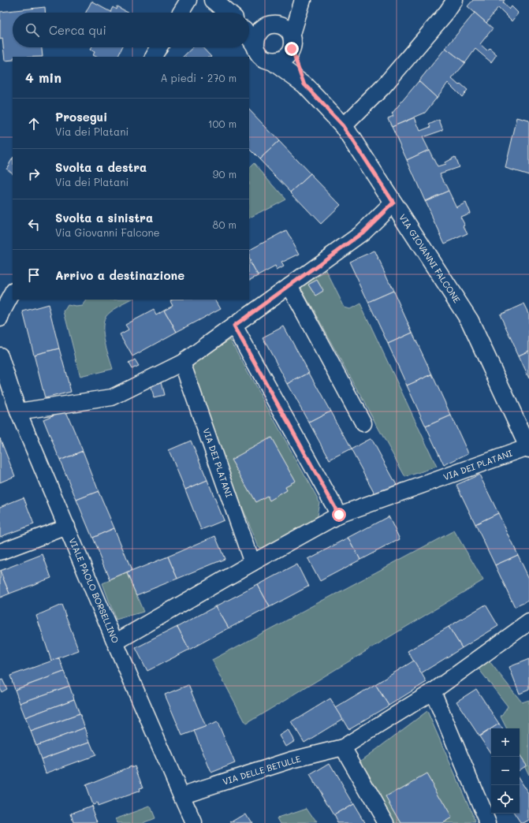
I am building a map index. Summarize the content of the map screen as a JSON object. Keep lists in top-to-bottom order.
{
  "streets": {
    "street": [
      "VIA GIOVANNI FALCONE",
      "VIA DEI PLATANI",
      "VIALE PAOLO BORSELLINO",
      "VIA DELLE BETULLE"
    ]
  },
  "crossings": [
    ["VIA GIOVANNI FALCONE", "VIA DEI PLATANI"],
    ["VIA DEI PLATANI", "VIALE PAOLO BORSELLINO"],
    ["VIALE PAOLO BORSELLINO", "VIA DELLE BETULLE"]
  ],
  "page": {
    "search": "Cerca qui",
    "heading": ["4 min", "A piedi · 270 m"],
    "list": [
      ["Prosegui", "Via dei Platani", "100 m"],
      ["Svolta a destra", "Via dei Platani", "90 m"],
      ["Svolta a sinistra", "Via Giovanni Falcone", "80 m"],
      "Arrivo a destinazione"
    ],
    "map_buttons": ["+", "−"]
  }
}
